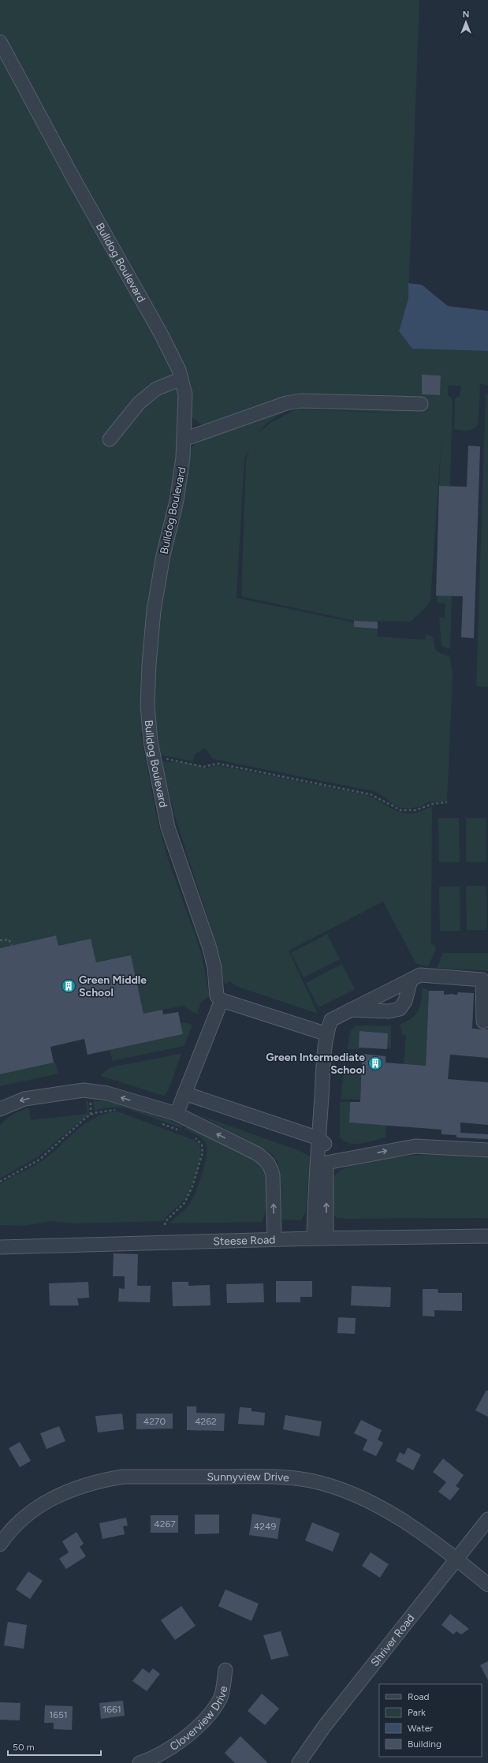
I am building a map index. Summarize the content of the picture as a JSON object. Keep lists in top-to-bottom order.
{
  "streets": {
    "street": [
      "Bulldog Boulevard",
      "Steese Road",
      "Sunnyview Drive",
      "Shriver Road",
      "Cloverview Drive"
    ]
  },
  "crossings": [
    ["Sunnyview Drive", "Shriver Road"]
  ],
  "places": {
    "building": ["Green Middle School", "Green Intermediate School"]
  },
  "house_numbers": [
    "4270",
    "4262",
    "4267",
    "4249",
    "1661",
    "1651"
  ],
  "legend": [
    "Road",
    "Park",
    "Water",
    "Building"
  ],
  "scale_bar": "50 m",
  "north": "top"
}
